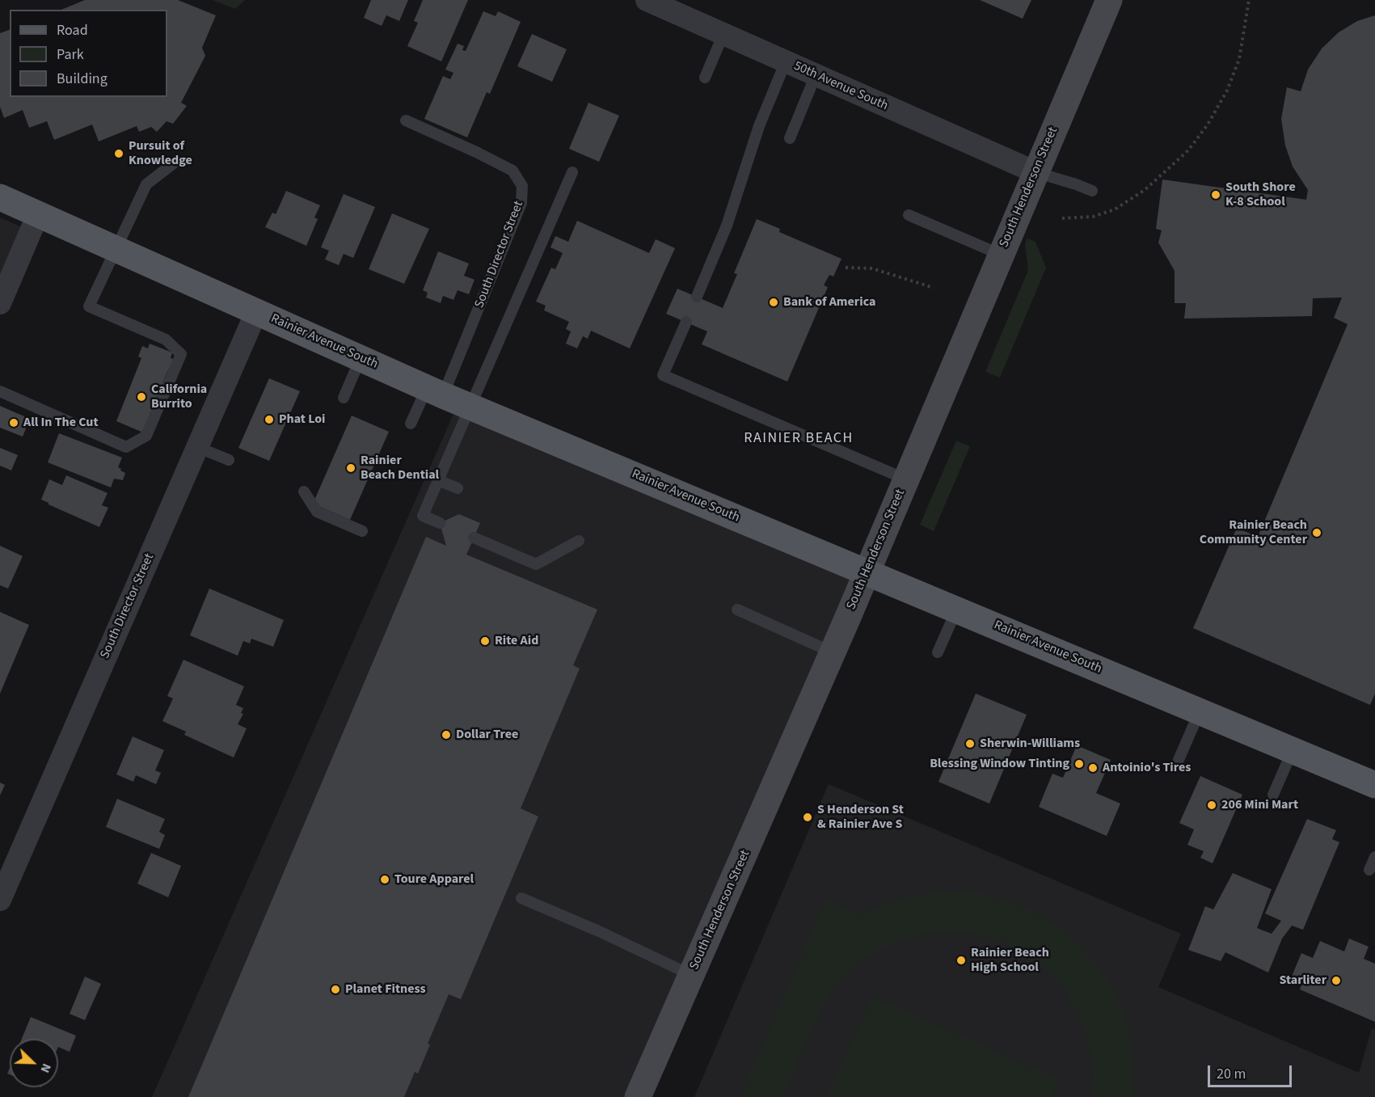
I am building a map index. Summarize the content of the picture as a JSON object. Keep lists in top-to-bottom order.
{
  "streets": {
    "main road": ["South Henderson Street", "Rainier Avenue South"],
    "street": ["50th Avenue South", "South Director Street"]
  },
  "crossings": [
    ["50th Avenue South", "South Henderson Street"],
    ["South Henderson Street", "Rainier Avenue South"],
    ["South Director Street", "Rainier Avenue South"]
  ],
  "districts": ["RAINIER BEACH"],
  "places": [
    "Pursuit of Knowledge",
    "South Shore K-8 School",
    "Bank of America",
    "California Burrito",
    "Phat Loi",
    "All In The Cut",
    "Rainier Beach Dential",
    "Rainier Beach Community Center",
    "Rite Aid",
    "Dollar Tree",
    "Sherwin-Williams",
    "Blessing Window Tinting",
    "Antoinio's Tires",
    "206 Mini Mart",
    "S Henderson St & Rainier Ave S",
    "Toure Apparel",
    "Rainier Beach High School",
    "Starliter",
    "Planet Fitness"
  ],
  "legend": ["Road", "Park", "Building"],
  "scale_bar": "20 m",
  "north": "bottom right"
}
